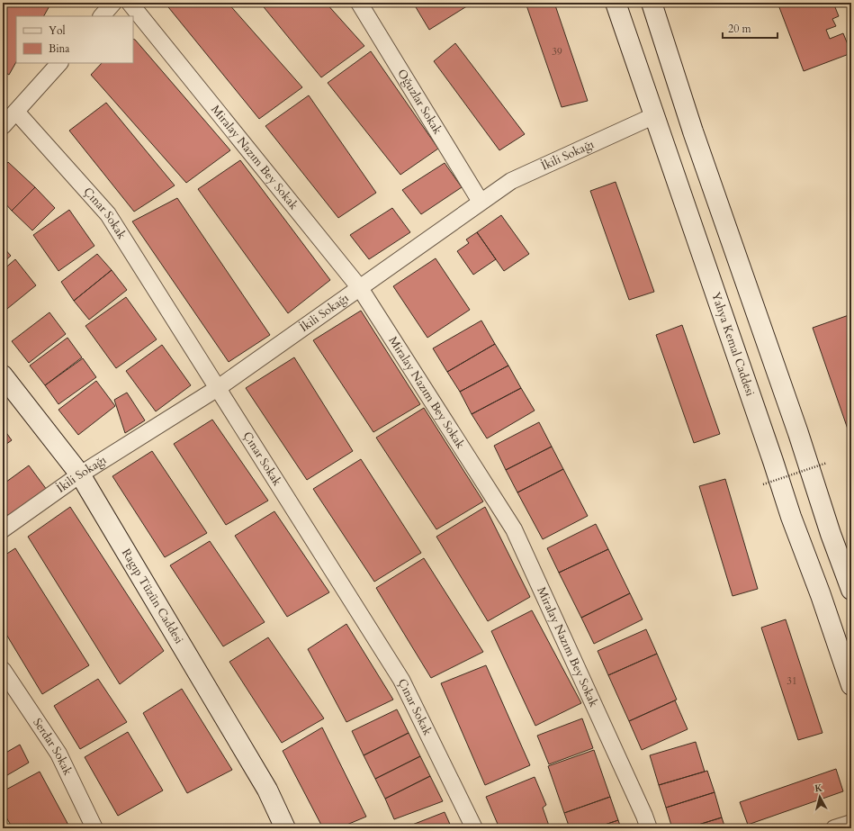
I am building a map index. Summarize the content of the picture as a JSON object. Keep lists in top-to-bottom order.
{
  "streets": {
    "main road": ["Yahya Kemal Caddesi", "Ragıp Tüzün Caddesi"],
    "street": [
      "Oğuzlar Sokak",
      "İkili Sokağı",
      "Miralay Nazım Bey Sokak",
      "Çınar Sokak",
      "Serdar Sokak"
    ]
  },
  "crossings": [
    ["Oğuzlar Sokak", "İkili Sokağı"],
    ["İkili Sokağı", "Miralay Nazım Bey Sokak"],
    ["İkili Sokağı", "Çınar Sokak"],
    ["İkili Sokağı", "Yahya Kemal Caddesi"],
    ["İkili Sokağı", "Ragıp Tüzün Caddesi"]
  ],
  "house_numbers": ["39", "31"],
  "legend": ["Yol", "Bina"],
  "scale_bar": "20 m",
  "north": "top"
}
